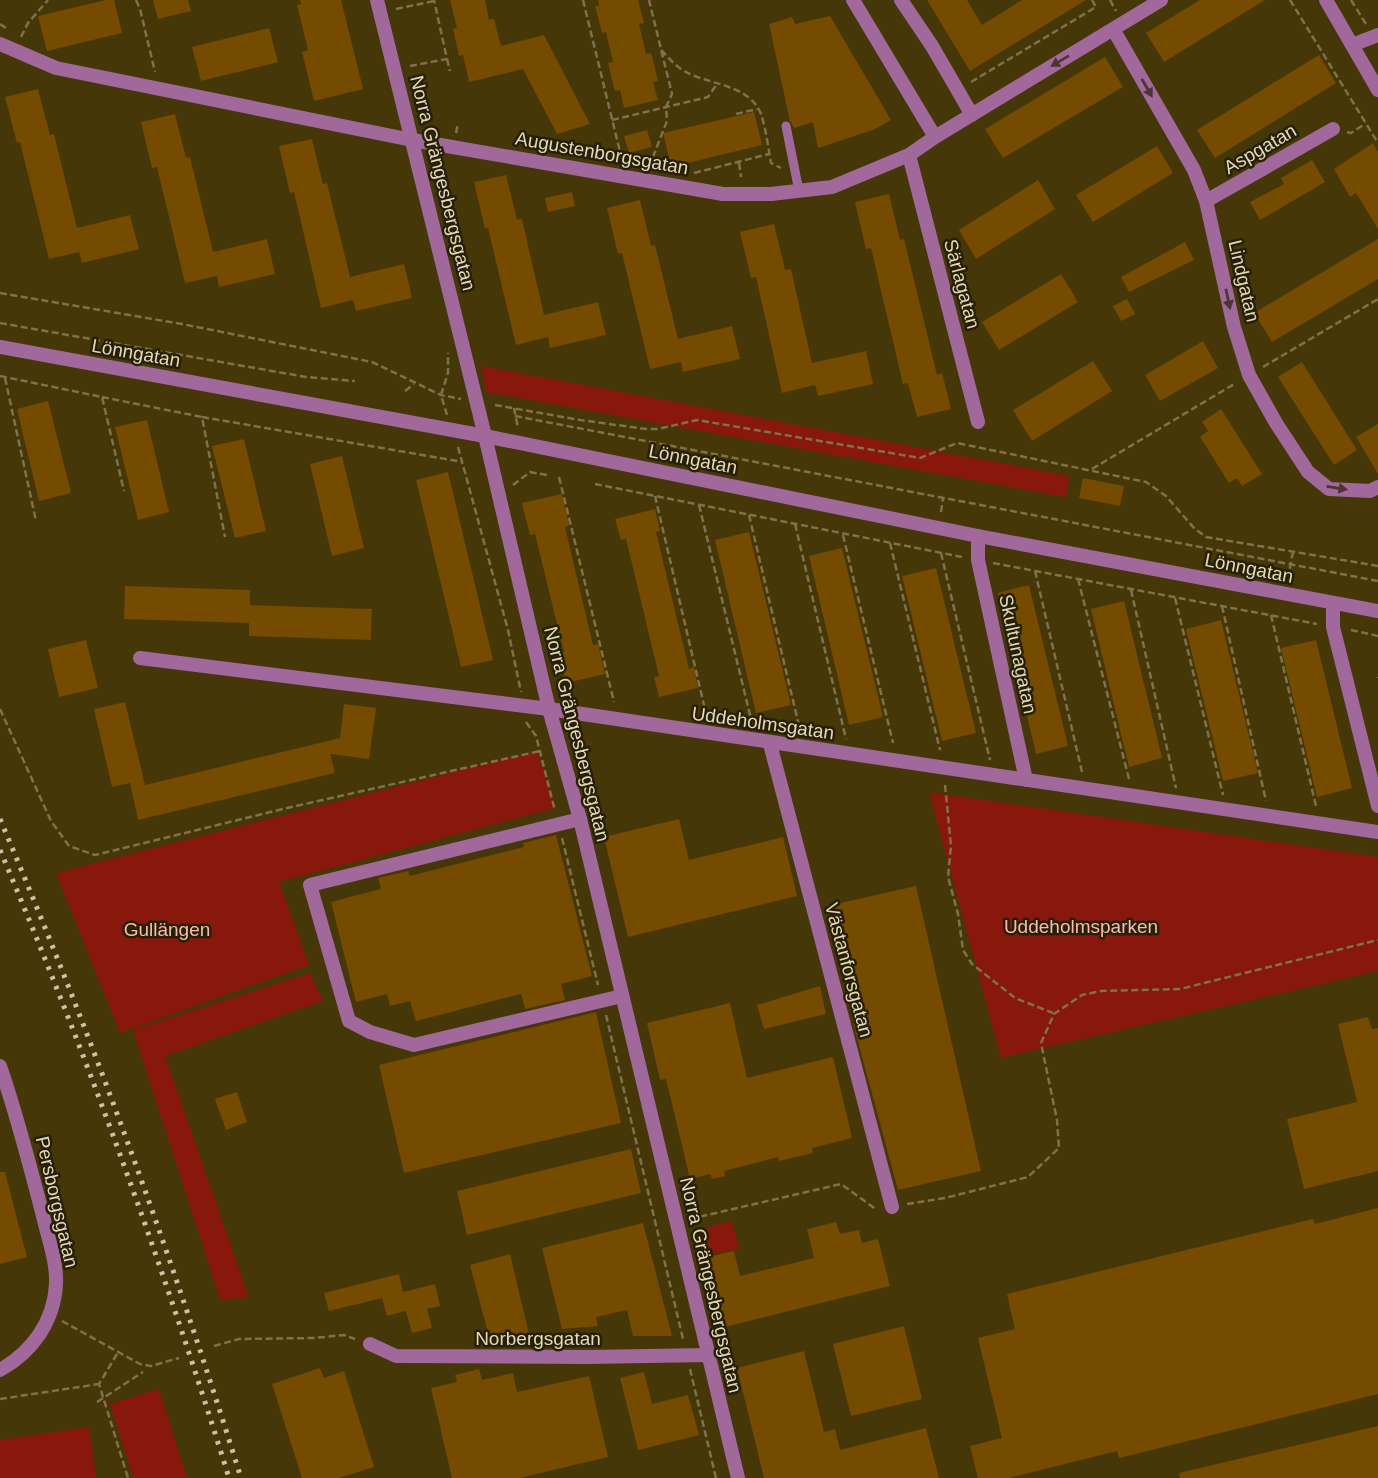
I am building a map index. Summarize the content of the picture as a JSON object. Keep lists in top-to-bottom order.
{
  "streets": {
    "street": [
      "Aspgatan",
      "Augustenborgsgatan",
      "Norra Grängesbergsgatan",
      "Lindgatan",
      "Särlagatan",
      "Lönngatan",
      "Skultunagatan",
      "Uddeholmsgatan",
      "Västanforsgatan",
      "Persborgsgatan",
      "Norbergsgatan"
    ]
  },
  "crossings": [
    ["Aspgatan", "Lindgatan"],
    ["Augustenborgsgatan", "Norra Grängesbergsgatan"],
    ["Augustenborgsgatan", "Lindgatan"],
    ["Augustenborgsgatan", "Särlagatan"],
    ["Norra Grängesbergsgatan", "Lönngatan"],
    ["Norra Grängesbergsgatan", "Uddeholmsgatan"],
    ["Norra Grängesbergsgatan", "Norbergsgatan"],
    ["Lönngatan", "Skultunagatan"],
    ["Skultunagatan", "Uddeholmsgatan"],
    ["Uddeholmsgatan", "Västanforsgatan"]
  ],
  "one_way": ["Lindgatan"],
  "parks": ["Uddeholmsparken", "Gullängen"]
}
